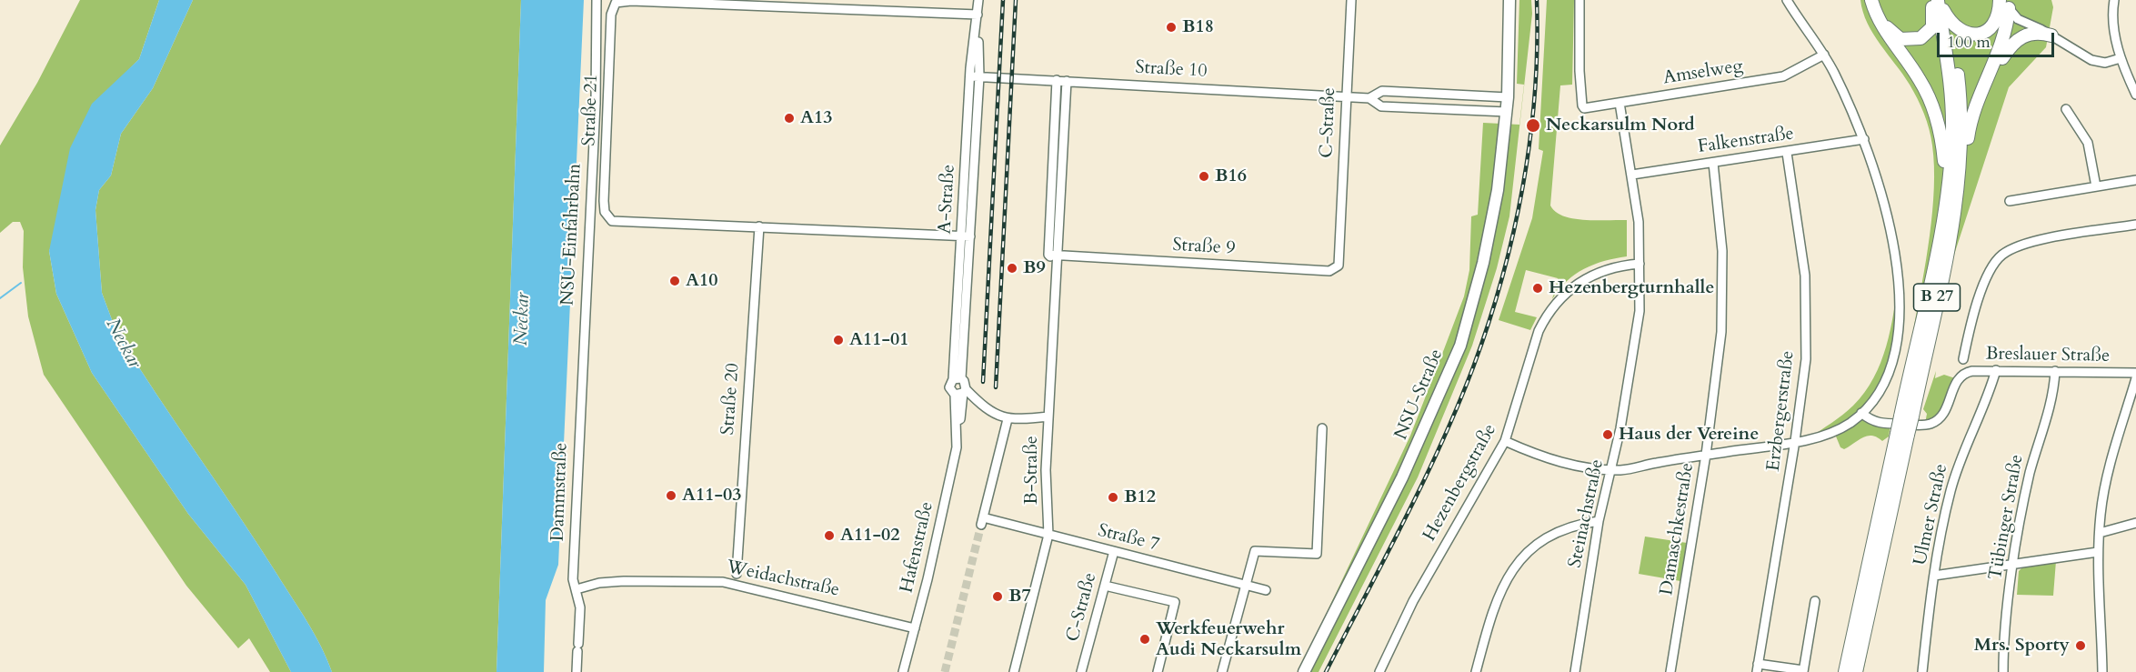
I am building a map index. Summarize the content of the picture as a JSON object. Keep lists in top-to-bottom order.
{
  "streets": {
    "highway": ["B 27"],
    "main road": ["NSU-Straße"],
    "street": [
      "Straße 10",
      "Amselweg",
      "Straße 21",
      "C-Straße",
      "Falkenstraße",
      "A-Straße",
      "NSU-Einfahrbahn",
      "Straße 9",
      "Breslauer Straße",
      "Straße 20",
      "Erzbergerstraße",
      "B-Straße",
      "Hezenbergstraße",
      "Dammstraße",
      "Steinachstraße",
      "Ulmer Straße",
      "Tübinger Straße",
      "Damaschkestraße",
      "Straße 7",
      "Hafenstraße",
      "Weidachstraße"
    ]
  },
  "crossings": [
    ["Straße 10", "C-Straße"],
    ["Straße 10", "A-Straße"],
    ["Amselweg", "Steinachstraße"],
    ["Straße 21", "A-Straße"],
    ["Straße 21", "Straße 20"],
    ["C-Straße", "Straße 9"],
    ["C-Straße", "Straße 7"],
    ["Falkenstraße", "Erzbergerstraße"],
    ["Falkenstraße", "Steinachstraße"],
    ["Falkenstraße", "Damaschkestraße"],
    ["A-Straße", "Hafenstraße"],
    ["NSU-Einfahrbahn", "Dammstraße"],
    ["Straße 9", "B-Straße"],
    ["Breslauer Straße", "Ulmer Straße"],
    ["Breslauer Straße", "Tübinger Straße"],
    ["B-Straße", "Straße 7"],
    ["Hezenbergstraße", "Steinachstraße"],
    ["Dammstraße", "Weidachstraße"],
    ["Hafenstraße", "Weidachstraße"]
  ],
  "water": ["Neckar"],
  "places": [
    "B18",
    "A13",
    "Neckarsulm Nord",
    "B16",
    "B9",
    "A10",
    "Hezenbergturnhalle",
    "A11-01",
    "Haus der Vereine",
    "A11-03",
    "B12",
    "A11-02",
    "B7",
    "Werkfeuerwehr Audi Neckarsulm",
    "Mrs. Sporty"
  ],
  "scale_bar": "100 m"
}
